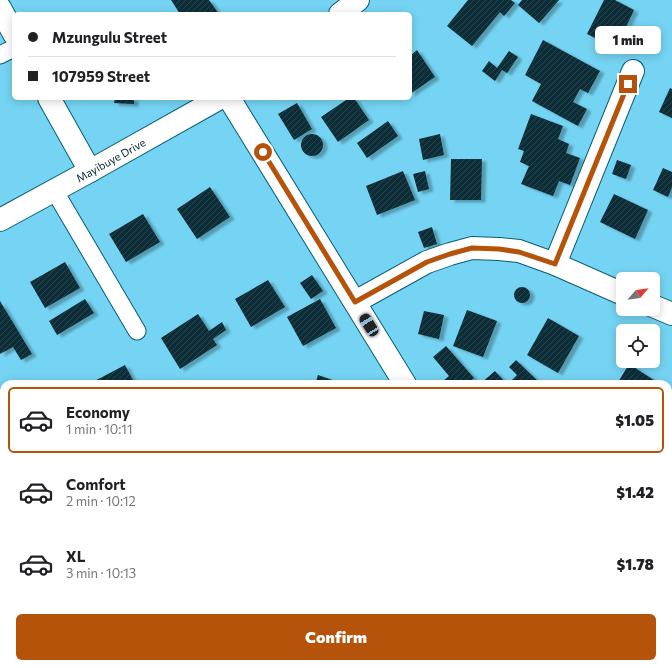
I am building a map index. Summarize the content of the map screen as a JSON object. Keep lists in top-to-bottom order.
{
  "streets": {
    "street": ["Mayibuye Drive"]
  },
  "north": "top right",
  "page": {
    "banner": ["Mzungulu Street", "107959 Street"],
    "bubble": "1 min",
    "list": [
      {
        "name": "Economy",
        "note": "1 min · 10:11",
        "value": "$1.05"
      },
      {
        "name": "Comfort",
        "note": "2 min · 10:12",
        "value": "$1.42"
      },
      {
        "name": "XL",
        "note": "3 min · 10:13",
        "value": "$1.78"
      }
    ],
    "buttons": "Confirm"
  }
}
